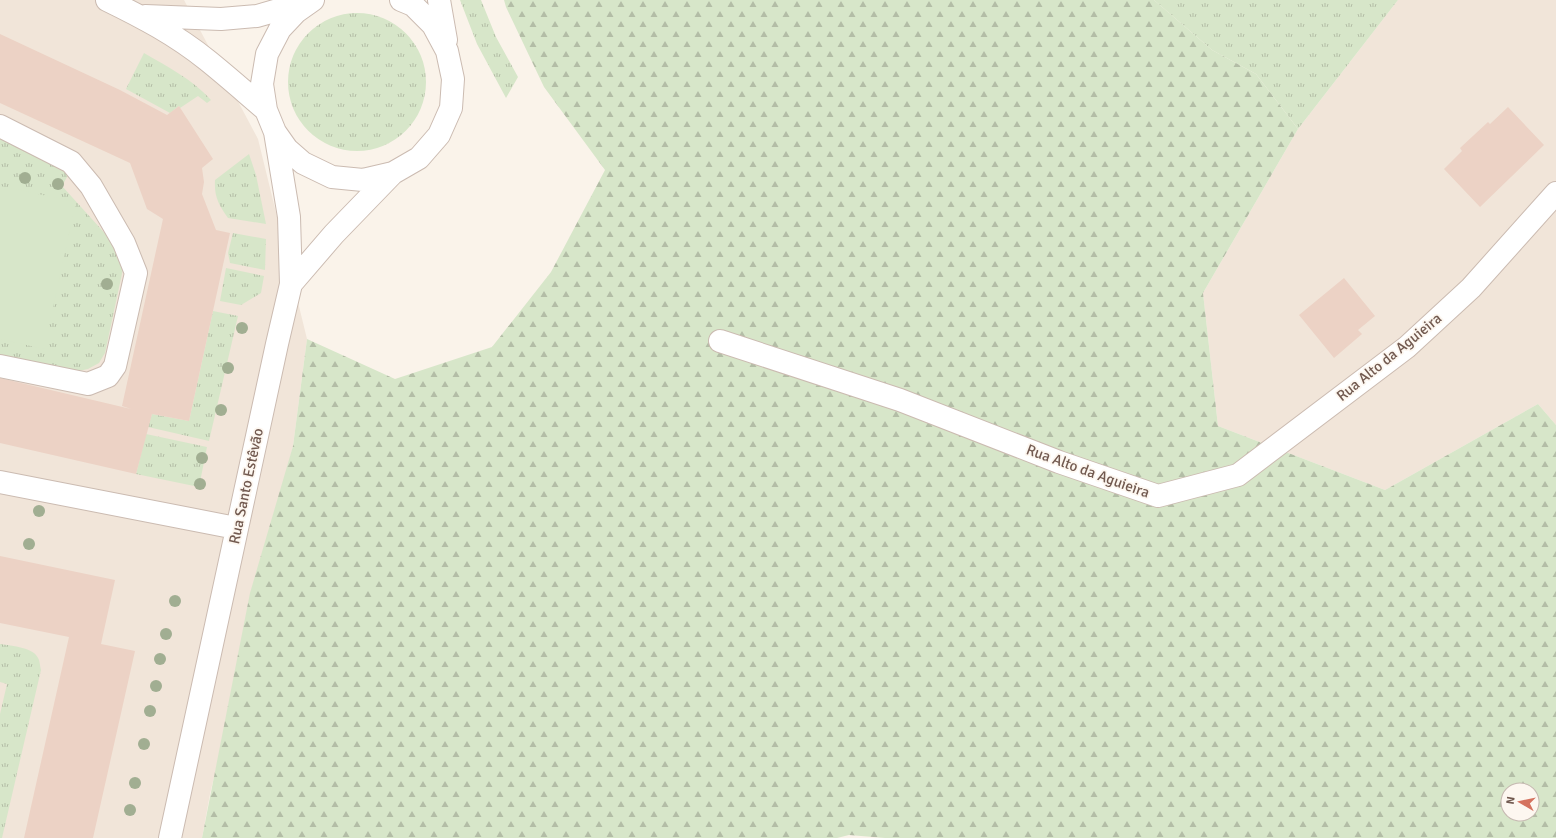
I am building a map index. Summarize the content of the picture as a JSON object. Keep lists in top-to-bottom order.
{
  "streets": {
    "street": ["Rua Alto da Aguieira", "Rua Santo Estêvão"]
  },
  "north": "left"
}
